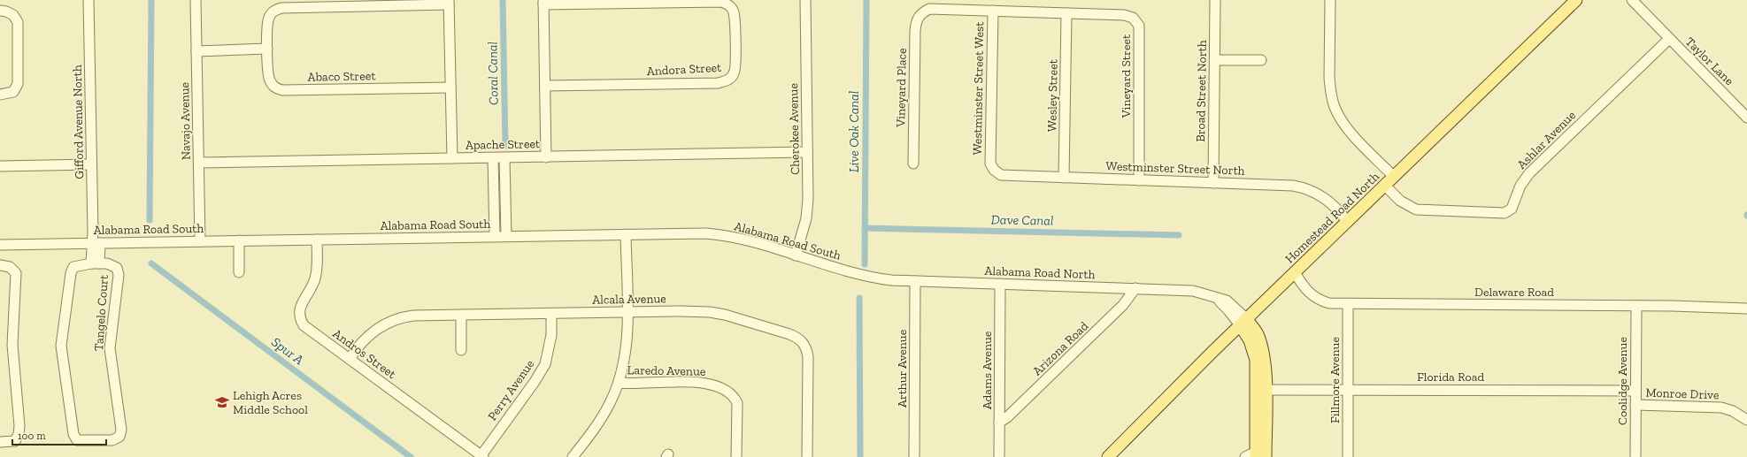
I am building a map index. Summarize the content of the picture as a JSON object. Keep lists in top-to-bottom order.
{
  "streets": {
    "main road": ["Homestead Road North"],
    "street": [
      "Taylor Lane",
      "Andora Street",
      "Abaco Street",
      "Vineyard Street",
      "Vineyard Place",
      "Westminster Street West",
      "Broad Street North",
      "Wesley Street",
      "Navajo Avenue",
      "Gifford Avenue North",
      "Cherokee Avenue",
      "Ashlar Avenue",
      "Apache Street",
      "Westminster Street North",
      "Alabama Road South",
      "Alabama Road North",
      "Delaware Road",
      "Alcala Avenue",
      "Tangelo Court",
      "Arizona Road",
      "Andros Street",
      "Arthur Avenue",
      "Laredo Avenue",
      "Adams Avenue",
      "Florida Road",
      "Fillmore Avenue",
      "Coolidge Avenue",
      "Perry Avenue",
      "Monroe Drive"
    ]
  },
  "crossings": [
    ["Taylor Lane", "Ashlar Avenue"],
    ["Vineyard Street", "Vineyard Place"],
    ["Vineyard Street", "Westminster Street West"],
    ["Vineyard Street", "Wesley Street"],
    ["Vineyard Street", "Westminster Street North"],
    ["Westminster Street West", "Westminster Street North"],
    ["Broad Street North", "Westminster Street North"],
    ["Wesley Street", "Westminster Street North"],
    ["Navajo Avenue", "Apache Street"],
    ["Navajo Avenue", "Alabama Road South"],
    ["Gifford Avenue North", "Alabama Road South"],
    ["Gifford Avenue North", "Tangelo Court"],
    ["Cherokee Avenue", "Apache Street"],
    ["Cherokee Avenue", "Alabama Road South"],
    ["Ashlar Avenue", "Homestead Road North"],
    ["Westminster Street North", "Homestead Road North"],
    ["Homestead Road North", "Alabama Road North"],
    ["Homestead Road North", "Delaware Road"],
    ["Alabama Road South", "Alabama Road North"],
    ["Alabama Road South", "Tangelo Court"],
    ["Alabama Road South", "Andros Street"],
    ["Alabama Road North", "Arizona Road"],
    ["Alabama Road North", "Arthur Avenue"],
    ["Alabama Road North", "Adams Avenue"],
    ["Delaware Road", "Fillmore Avenue"],
    ["Delaware Road", "Coolidge Avenue"],
    ["Alcala Avenue", "Andros Street"],
    ["Alcala Avenue", "Perry Avenue"],
    ["Arizona Road", "Adams Avenue"],
    ["Andros Street", "Perry Avenue"],
    ["Florida Road", "Fillmore Avenue"],
    ["Florida Road", "Coolidge Avenue"],
    ["Coolidge Avenue", "Monroe Drive"]
  ],
  "water": [
    "Coral Canal",
    "Live Oak Canal",
    "Dave Canal",
    "Spur A"
  ],
  "places": {
    "school or university": ["Lehigh Acres Middle School"]
  },
  "scale_bar": "100 m"
}
